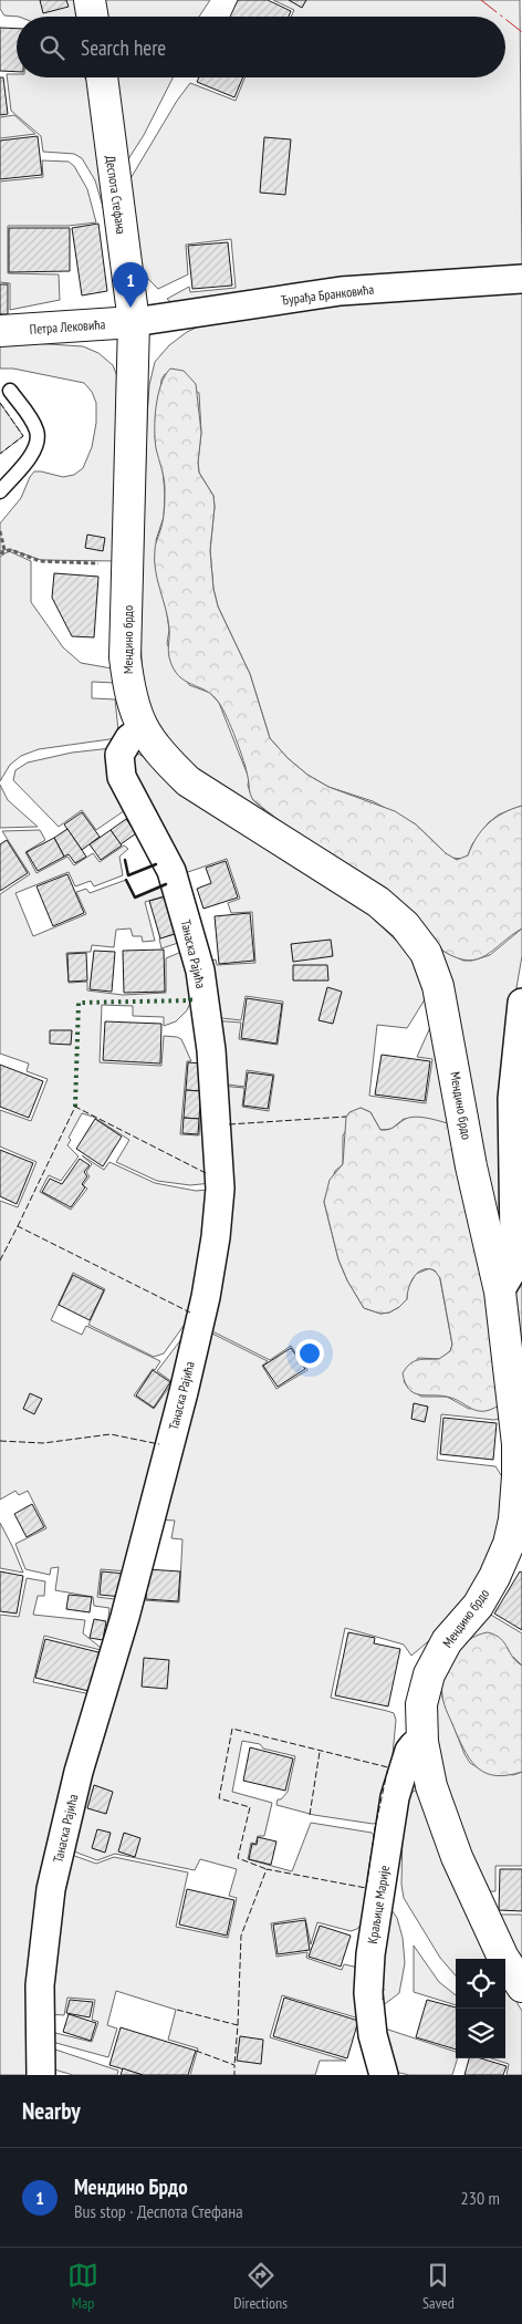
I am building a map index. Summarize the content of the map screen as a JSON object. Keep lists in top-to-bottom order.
{
  "streets": {
    "street": [
      "Деспота Стефана",
      "Ђурађа Бранковића",
      "Петра Лековића",
      "Мендино брдо",
      "Танаска Рајића",
      "Краљице Марије"
    ]
  },
  "crossings": [
    ["Деспота Стефана", "Ђурађа Бранковића"],
    ["Деспота Стефана", "Петра Лековића"],
    ["Деспота Стефана", "Мендино брдо"],
    ["Ђурађа Бранковића", "Петра Лековића"],
    ["Ђурађа Бранковића", "Мендино брдо"],
    ["Петра Лековића", "Мендино брдо"],
    ["Мендино брдо", "Танаска Рајића"],
    ["Мендино брдо", "Краљице Марије"]
  ],
  "page": {
    "search": "Search here",
    "pins": "1",
    "heading": "Nearby",
    "list": [
      {
        "mark": "1",
        "name": "Мендино Брдо",
        "note": "Bus stop · Деспота Стефана",
        "value": "230 m"
      }
    ],
    "nav": ["Map", "Directions", "Saved"]
  }
}
